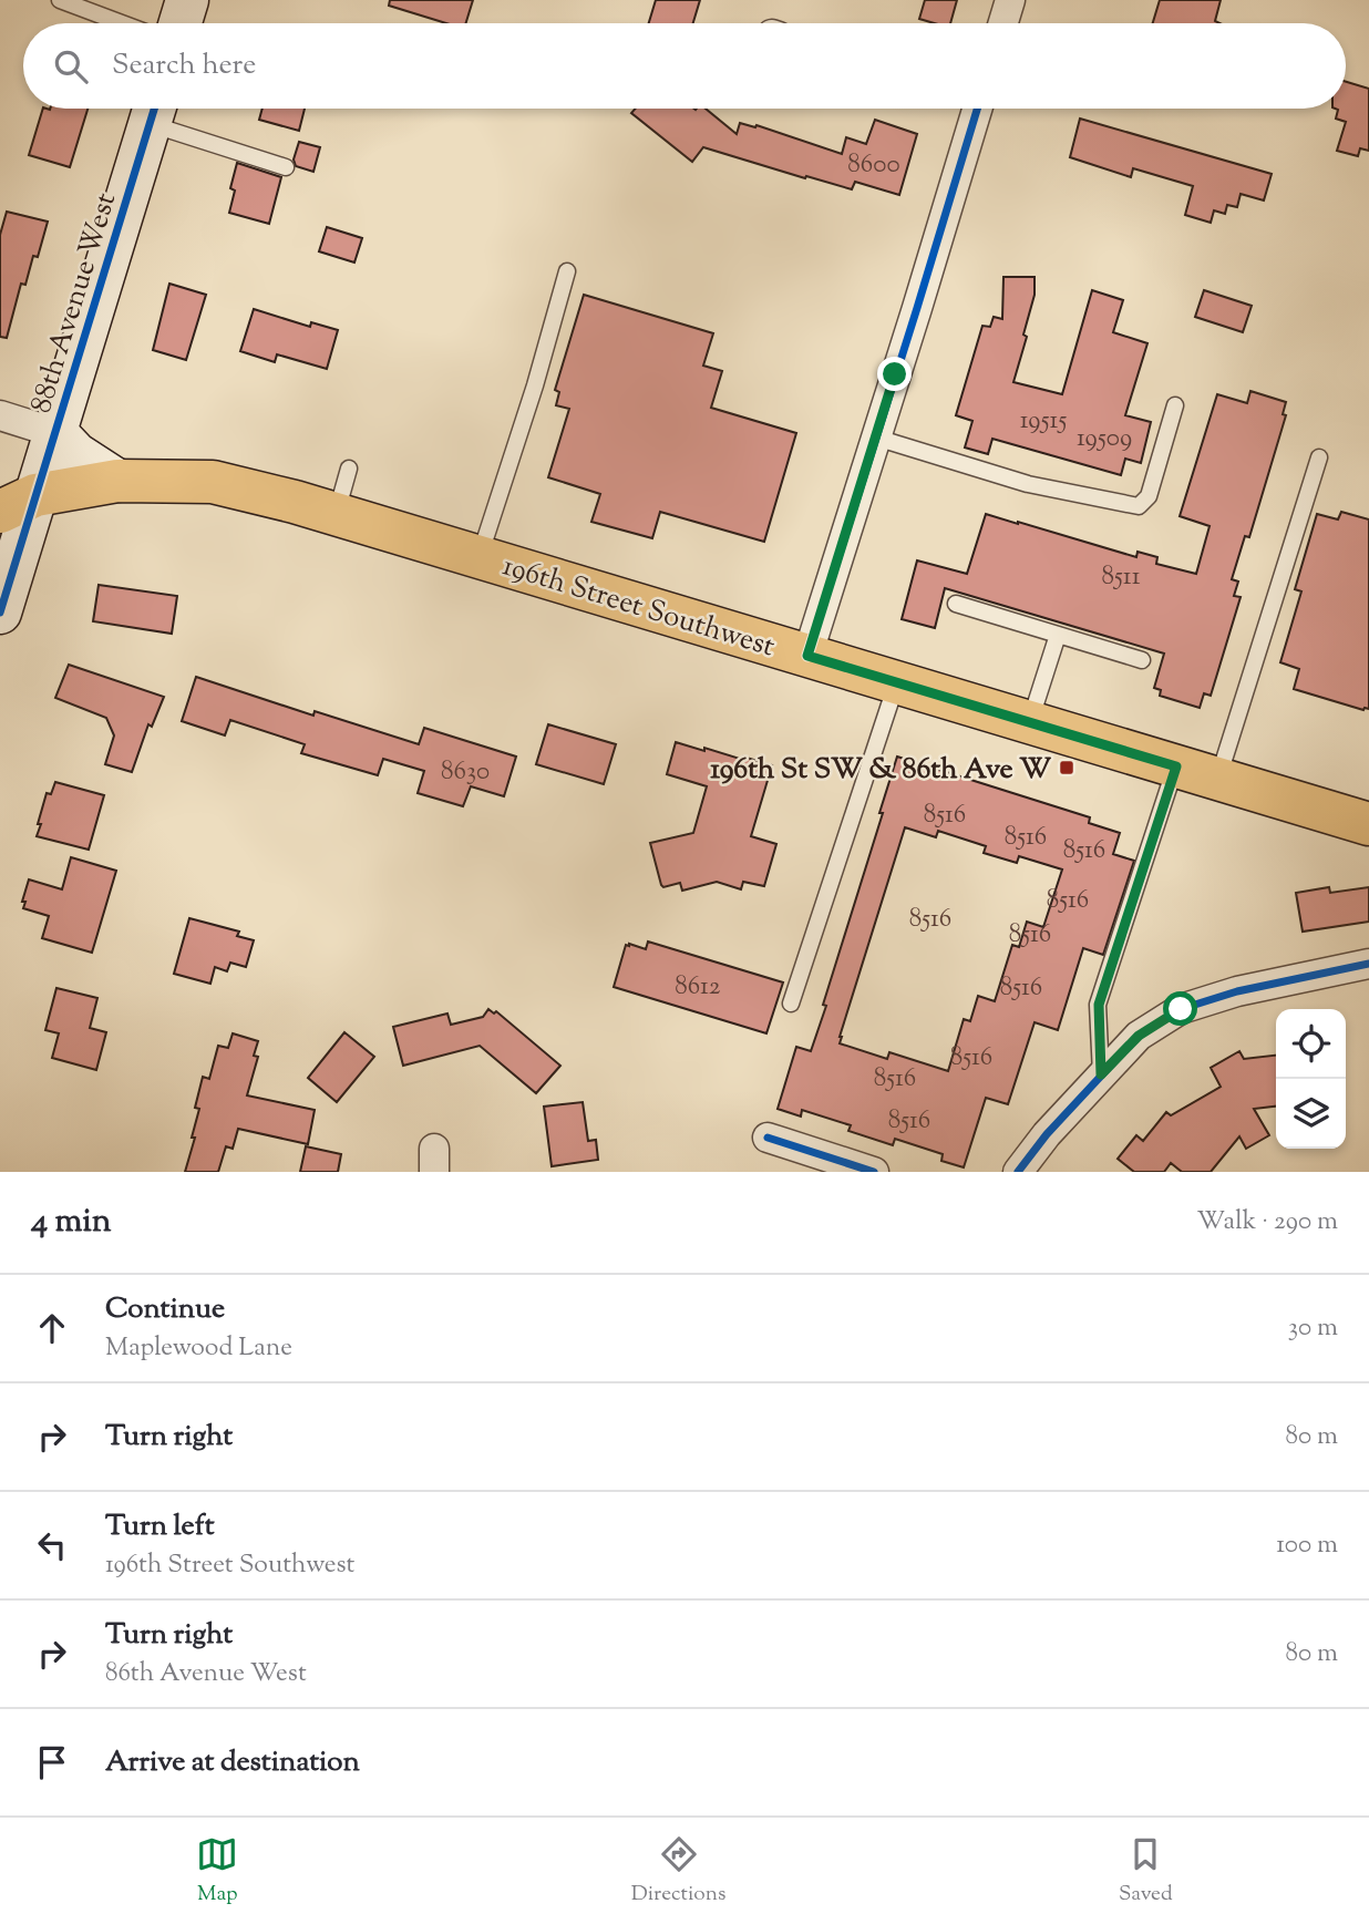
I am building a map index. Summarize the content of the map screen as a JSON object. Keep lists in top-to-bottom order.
{
  "streets": {
    "main road": ["196th Street Southwest"],
    "street": ["88th Avenue West"]
  },
  "crossings": [
    ["88th Avenue West", "196th Street Southwest"]
  ],
  "places": {
    "transit": ["196th St SW & 86th Ave W"]
  },
  "house_numbers": [
    "8600",
    "19515",
    "19509",
    "8511",
    "8630",
    "8516",
    "8516",
    "8516",
    "8516",
    "8516",
    "8516",
    "8612",
    "8516",
    "8516",
    "8516",
    "8516"
  ],
  "page": {
    "search": "Search here",
    "heading": ["4 min", "Walk · 290 m"],
    "list": [
      ["Continue", "Maplewood Lane", "30 m"],
      ["Turn right", "80 m"],
      ["Turn left", "196th Street Southwest", "100 m"],
      ["Turn right", "86th Avenue West", "80 m"],
      "Arrive at destination"
    ],
    "nav": ["Map", "Directions", "Saved"]
  }
}
